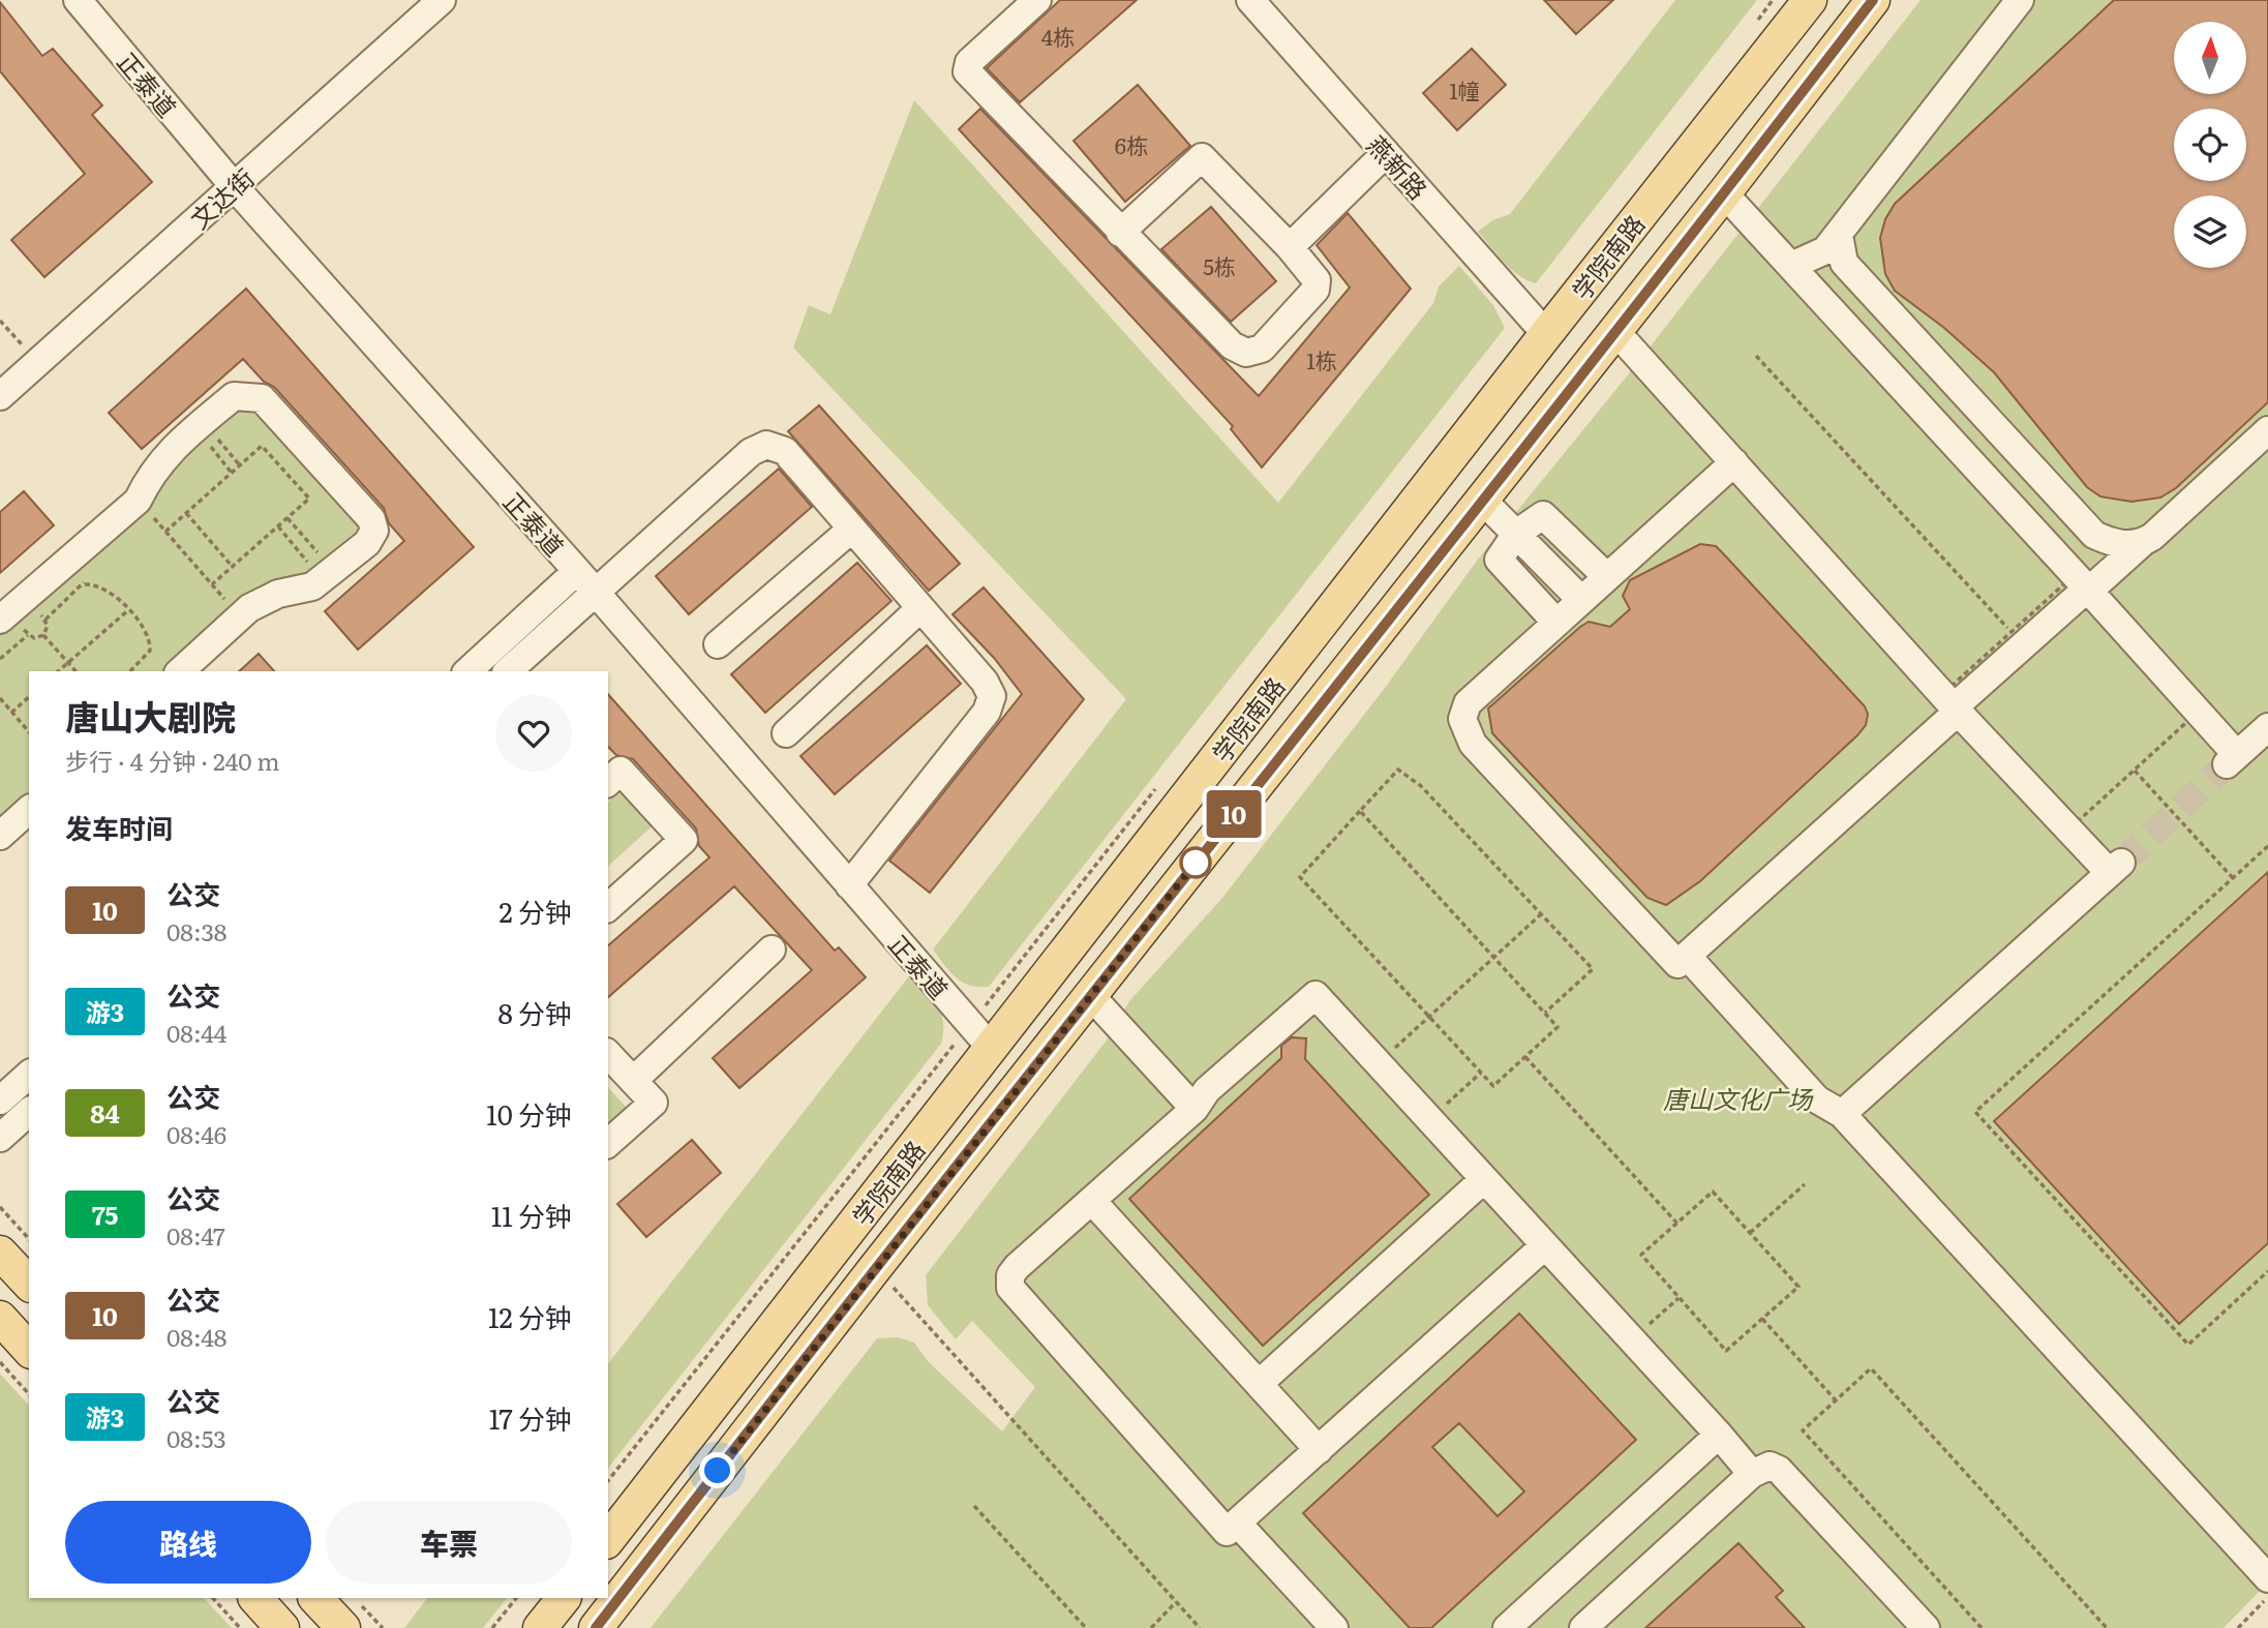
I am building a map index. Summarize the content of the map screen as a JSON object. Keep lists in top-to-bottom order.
{
  "streets": {
    "main road": ["学院南路"],
    "street": ["正泰道", "燕新路", "文达街"]
  },
  "crossings": [
    ["正泰道", "文达街"],
    ["正泰道", "学院南路"],
    ["燕新路", "学院南路"]
  ],
  "parks": ["唐山文化广场"],
  "lines": ["bus line 10"],
  "house_numbers": [
    "4栋",
    "1幢",
    "6栋",
    "5栋",
    "1栋"
  ],
  "north": "top",
  "page": {
    "on_map": "10",
    "heading": [
      ["唐山大剧院", "步行 · 4 分钟 · 240 m"],
      "发车时间"
    ],
    "list": [
      {
        "mark": "10",
        "name": "公交",
        "note": "08:38",
        "value": "2 分钟"
      },
      {
        "mark": "游3",
        "name": "公交",
        "note": "08:44",
        "value": "8 分钟"
      },
      {
        "mark": "84",
        "name": "公交",
        "note": "08:46",
        "value": "10 分钟"
      },
      {
        "mark": "75",
        "name": "公交",
        "note": "08:47",
        "value": "11 分钟"
      },
      {
        "mark": "10",
        "name": "公交",
        "note": "08:48",
        "value": "12 分钟"
      },
      {
        "mark": "游3",
        "name": "公交",
        "note": "08:53",
        "value": "17 分钟"
      }
    ],
    "buttons": ["路线", "车票"]
  }
}
